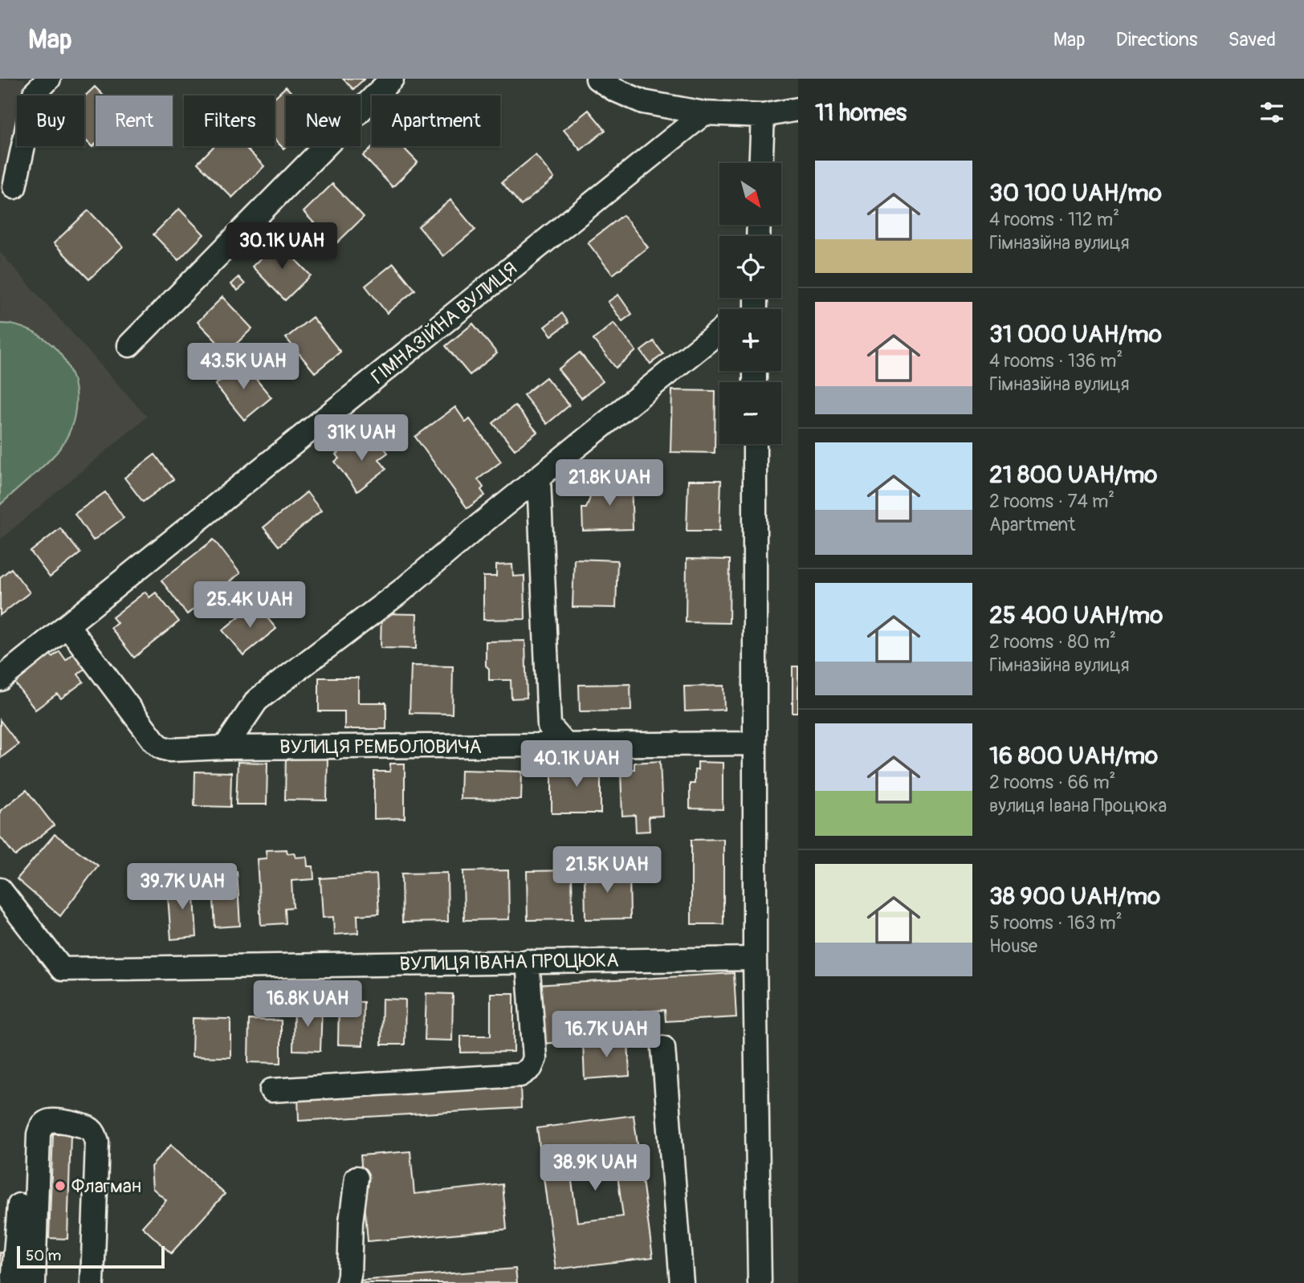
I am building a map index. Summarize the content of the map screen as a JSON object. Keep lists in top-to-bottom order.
{
  "streets": {
    "street": ["ГІМНАЗІЙНА ВУЛИЦЯ", "ВУЛИЦЯ РЕМБОЛОВИЧА", "ВУЛИЦЯ ІВАНА ПРОЦЮКА"]
  },
  "crossings": [
    ["ГІМНАЗІЙНА ВУЛИЦЯ", "ВУЛИЦЯ РЕМБОЛОВИЧА"]
  ],
  "places": ["Флагман"],
  "scale_bar": "50 m",
  "north": "bottom right",
  "page": {
    "header": "Map",
    "nav": ["Map", "Directions", "Saved"],
    "heading": "11 homes",
    "chip": [
      "Buy",
      "Rent",
      "Filters",
      "New",
      "Apartment"
    ],
    "list": [
      {
        "name": "30 100 UAH/mo",
        "note": "4 rooms · 112 m² · Гімназійна вулиця"
      },
      {
        "name": "31 000 UAH/mo",
        "note": "4 rooms · 136 m² · Гімназійна вулиця"
      },
      {
        "name": "21 800 UAH/mo",
        "note": "2 rooms · 74 m² · Apartment"
      },
      {
        "name": "25 400 UAH/mo",
        "note": "2 rooms · 80 m² · Гімназійна вулиця"
      },
      {
        "name": "16 800 UAH/mo",
        "note": "2 rooms · 66 m² · вулиця Івана Процюка"
      },
      {
        "name": "38 900 UAH/mo",
        "note": "5 rooms · 163 m² · House"
      }
    ],
    "map_buttons": ["+", "−"],
    "price": [
      "30.1K UAH",
      "43.5K UAH",
      "31K UAH",
      "21.8K UAH",
      "25.4K UAH",
      "40.1K UAH",
      "21.5K UAH",
      "39.7K UAH",
      "16.8K UAH",
      "16.7K UAH",
      "38.9K UAH"
    ],
    "scale": "50 m"
  }
}
